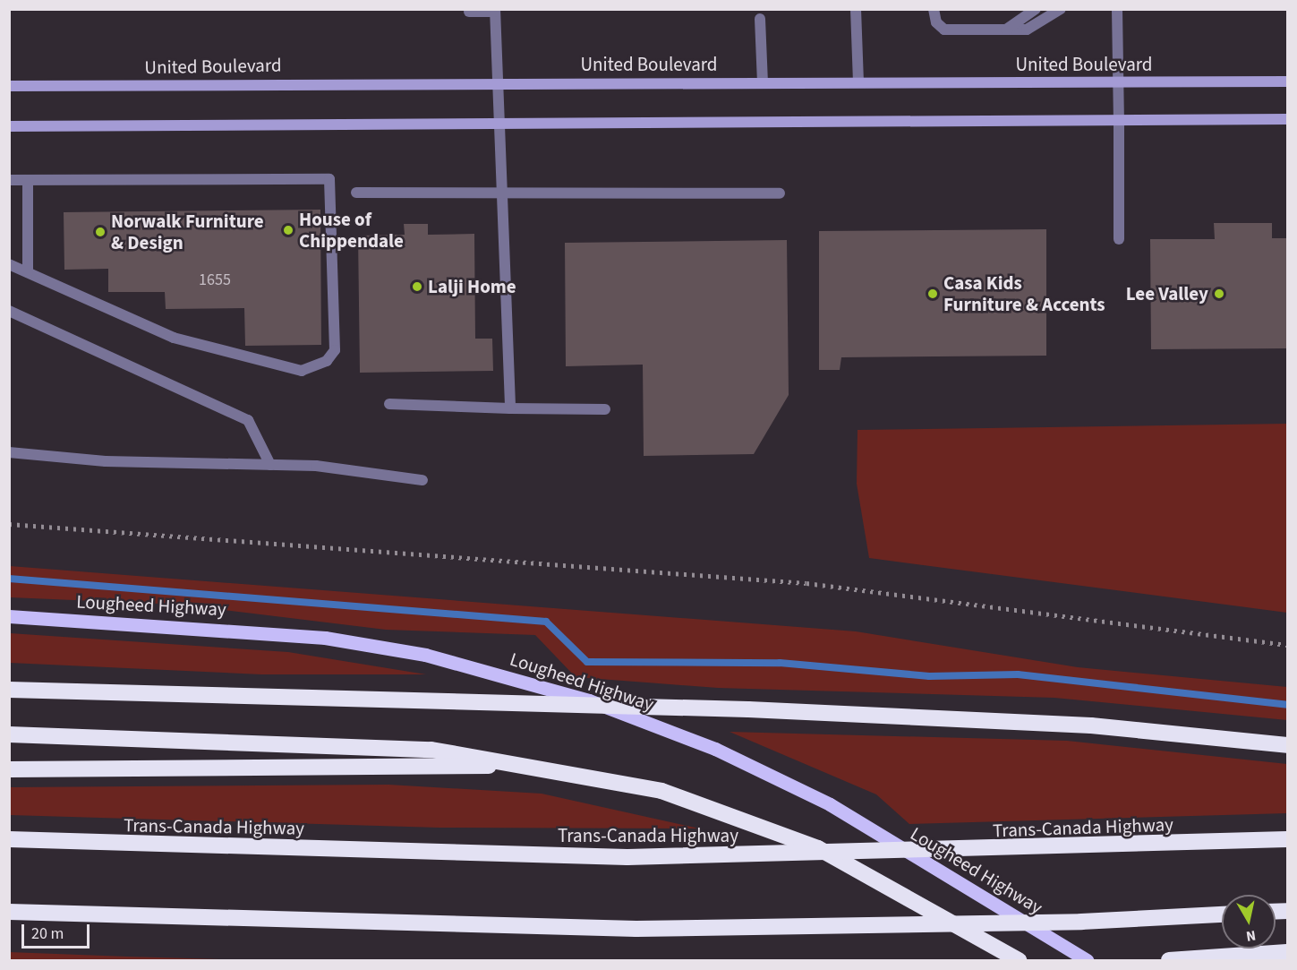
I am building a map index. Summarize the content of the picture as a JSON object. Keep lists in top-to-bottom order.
{
  "streets": {
    "highway": ["Trans-Canada Highway"],
    "main road": ["United Boulevard", "Lougheed Highway"]
  },
  "places": [
    "House of Chippendale",
    "Norwalk Furniture & Design",
    "Lalji Home",
    "Casa Kids Furniture & Accents",
    "Lee Valley"
  ],
  "house_numbers": ["1655"],
  "scale_bar": "20 m",
  "north": "bottom"
}
